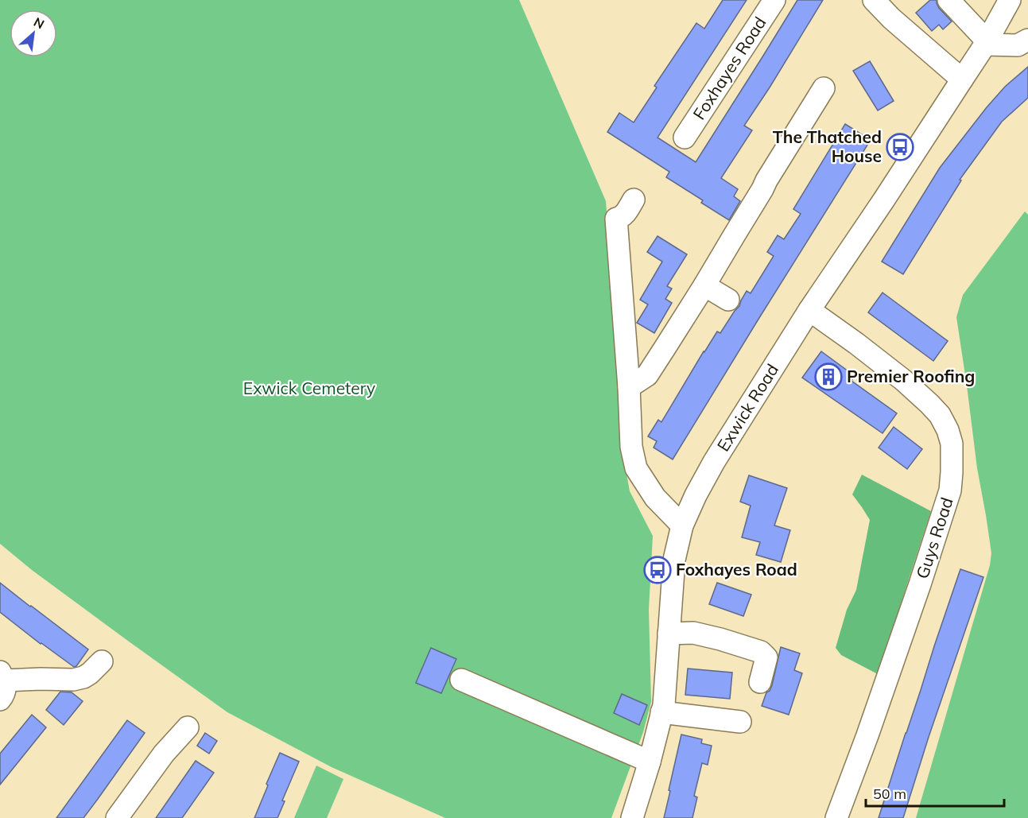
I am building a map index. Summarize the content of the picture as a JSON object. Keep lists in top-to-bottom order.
{
  "streets": {
    "street": ["Foxhayes Road", "Exwick Road", "Guys Road"]
  },
  "crossings": [
    ["Exwick Road", "Guys Road"]
  ],
  "parks": ["Exwick Cemetery"],
  "places": {
    "bus stop": ["The Thatched House", "Foxhayes Road"],
    "building": ["Premier Roofing"]
  },
  "scale_bar": "50 m",
  "north": "top right"
}
